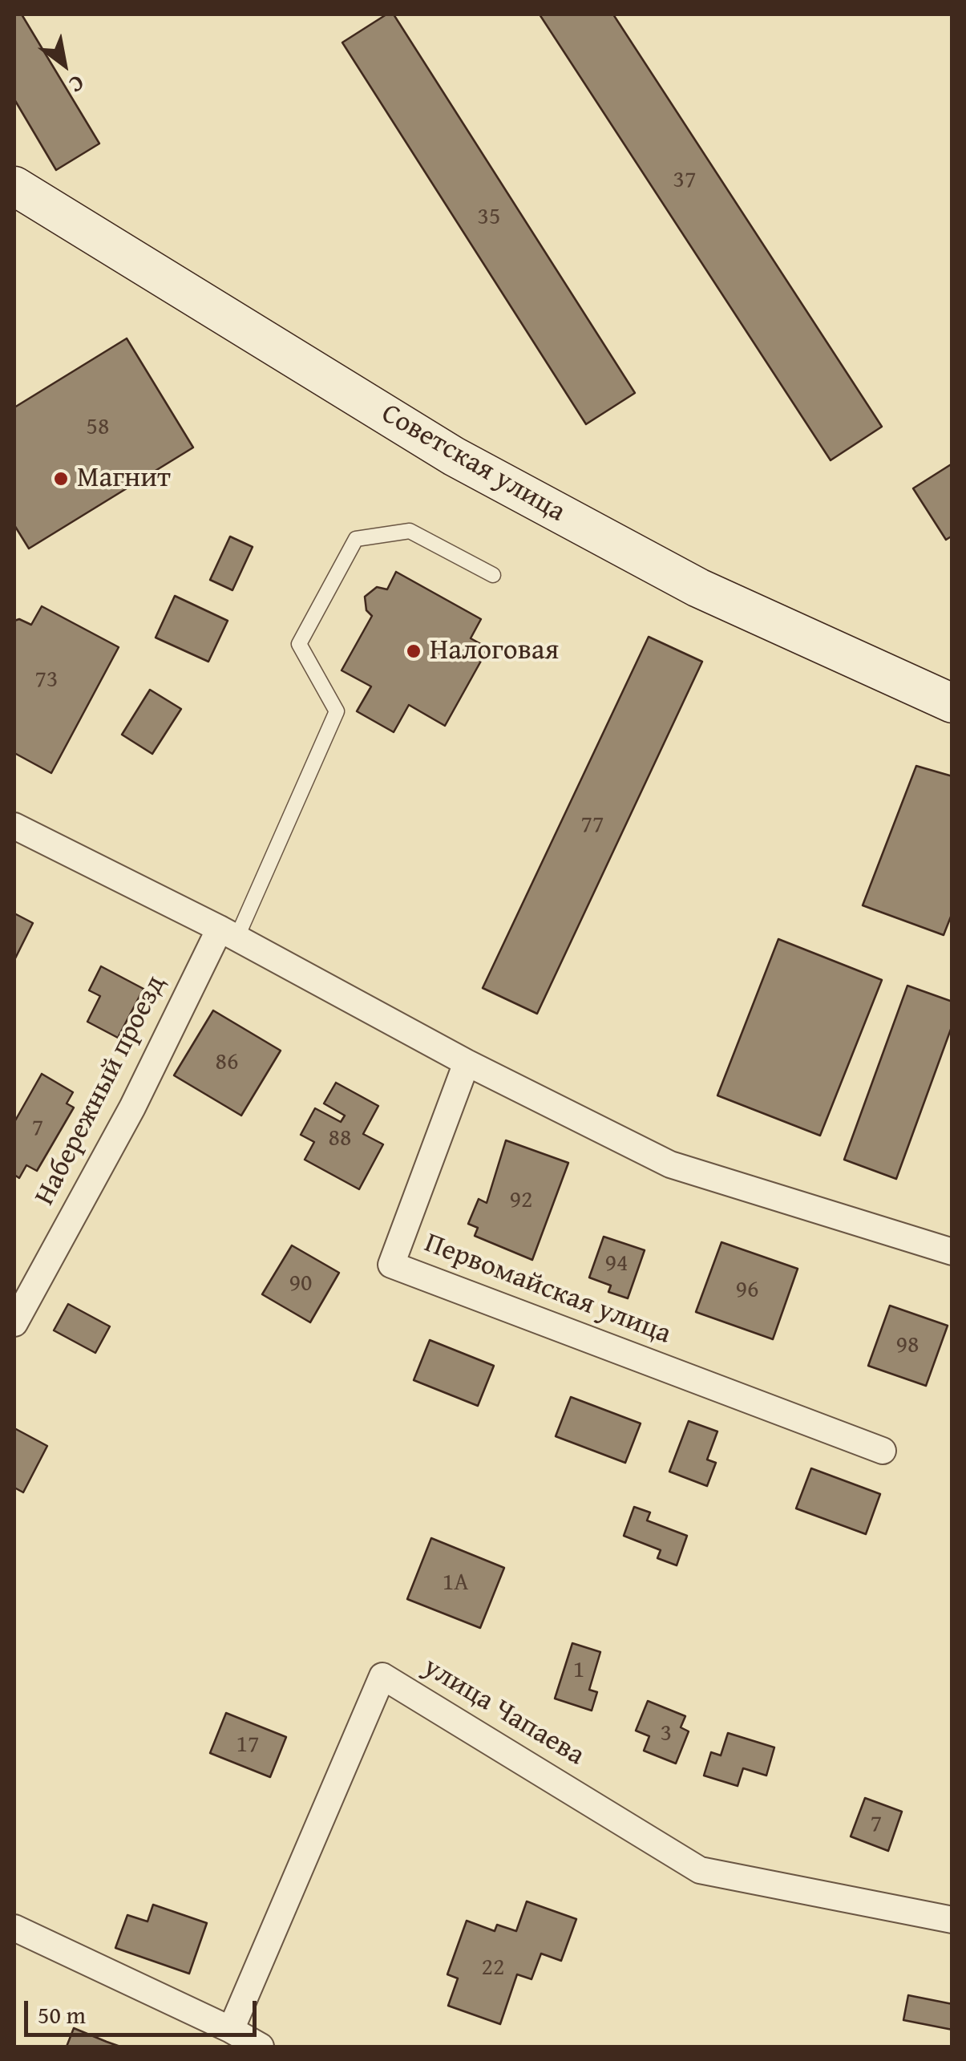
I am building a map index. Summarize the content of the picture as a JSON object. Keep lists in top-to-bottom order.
{
  "streets": {
    "main road": ["Советская улица"],
    "street": ["Набережный проезд", "Первомайская улица", "улица Чапаева"]
  },
  "places": ["Магнит", "Налоговая"],
  "house_numbers": [
    "37",
    "35",
    "58",
    "73",
    "77",
    "86",
    "7",
    "88",
    "92",
    "94",
    "90",
    "96",
    "98",
    "1А",
    "1",
    "3",
    "17",
    "7",
    "22"
  ],
  "scale_bar": "50 m",
  "north": "bottom right"
}
